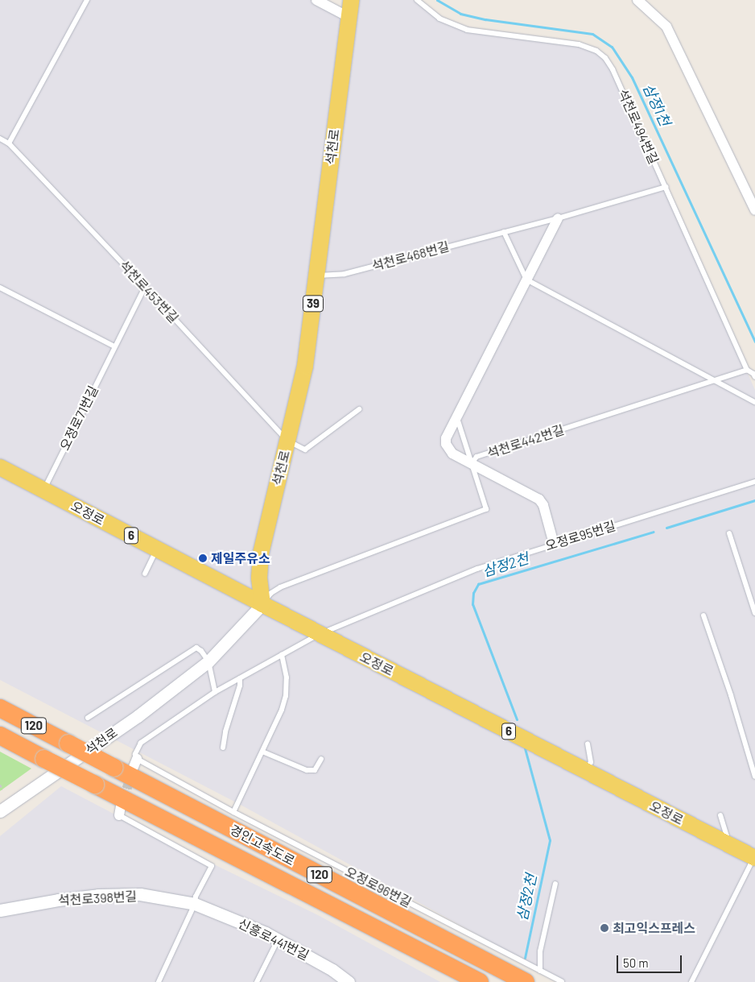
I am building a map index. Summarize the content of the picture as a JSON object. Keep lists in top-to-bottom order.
{
  "streets": {
    "highway": ["120", "경인고속도로"],
    "main road": [
      "석천로",
      "39",
      "오정로",
      "6"
    ],
    "street": ["석천로398번길", "신흥로441번길"],
    "lane": [
      "석천로494번길",
      "석천로468번길",
      "석천로453번길",
      "오정로71번길",
      "석천로442번길",
      "오정로95번길",
      "오정로96번길"
    ]
  },
  "crossings": [
    ["석천로494번길", "석천로468번길"],
    ["석천로494번길", "석천로442번길"],
    ["석천로", "석천로468번길"],
    ["석천로", "석천로453번길"],
    ["석천로", "석천로442번길"],
    ["석천로", "오정로"],
    ["석천로453번길", "오정로71번길"],
    ["오정로71번길", "오정로"],
    ["석천로442번길", "오정로"],
    ["오정로", "오정로95번길"],
    ["오정로", "오정로96번길"],
    ["오정로95번길", "오정로96번길"],
    ["석천로398번길", "신흥로441번길"]
  ],
  "water": ["삼정1천", "삼정2천"],
  "places": ["제일주유소", "최고익스프레스"],
  "scale_bar": "50 m"
}
